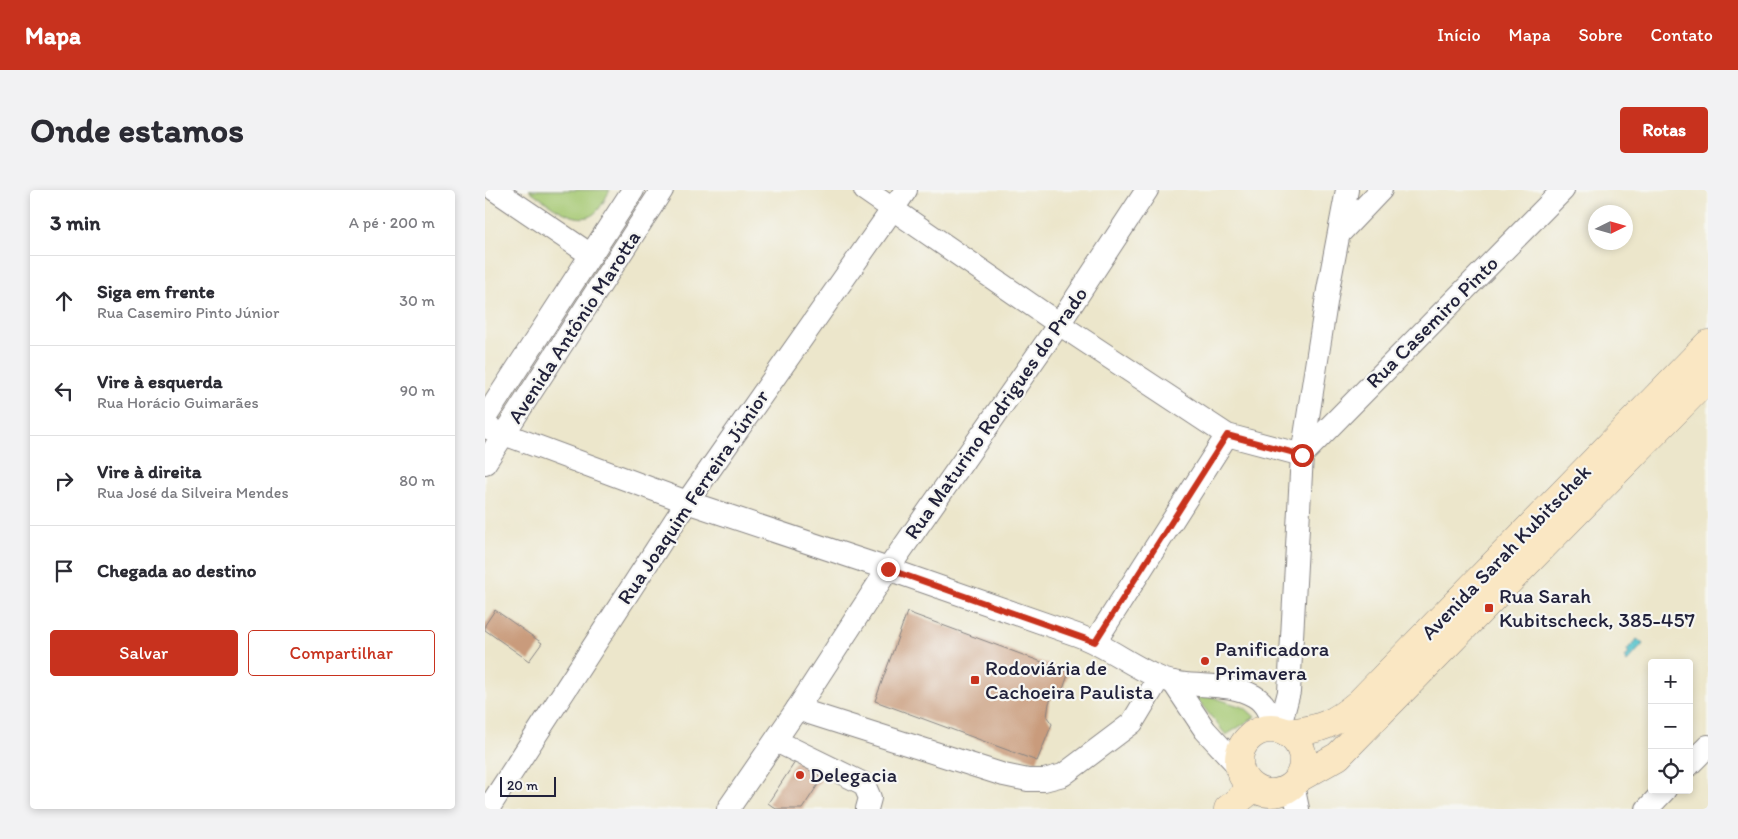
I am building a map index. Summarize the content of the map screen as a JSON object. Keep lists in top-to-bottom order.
{
  "streets": {
    "main road": ["Avenida Sarah Kubitschek"],
    "street": [
      "Rua Casemiro Pinto",
      "Avenida Antônio Marotta",
      "Rua Maturino Rodrigues do Prado",
      "Rua Joaquim Ferreira Júnior"
    ]
  },
  "places": {
    "transit": ["Rua Sarah Kubitscheck, 385-457", "Rodoviária de Cachoeira Paulista"],
    "other": ["Panificadora Primavera", "Delegacia"]
  },
  "scale_bar": "20 m",
  "north": "right",
  "page": {
    "header": "Mapa",
    "nav": [
      "Início",
      "Mapa",
      "Sobre",
      "Contato"
    ],
    "buttons": [
      "Rotas",
      ["Salvar", "Compartilhar"]
    ],
    "title": "Onde estamos",
    "heading": ["3 min", "A pé · 200 m"],
    "list": [
      ["Siga em frente", "Rua Casemiro Pinto Júnior", "30 m"],
      ["Vire à esquerda", "Rua Horácio Guimarães", "90 m"],
      ["Vire à direita", "Rua José da Silveira Mendes", "80 m"],
      "Chegada ao destino"
    ],
    "map_buttons": ["+", "−"],
    "scale": "20 m"
  }
}
